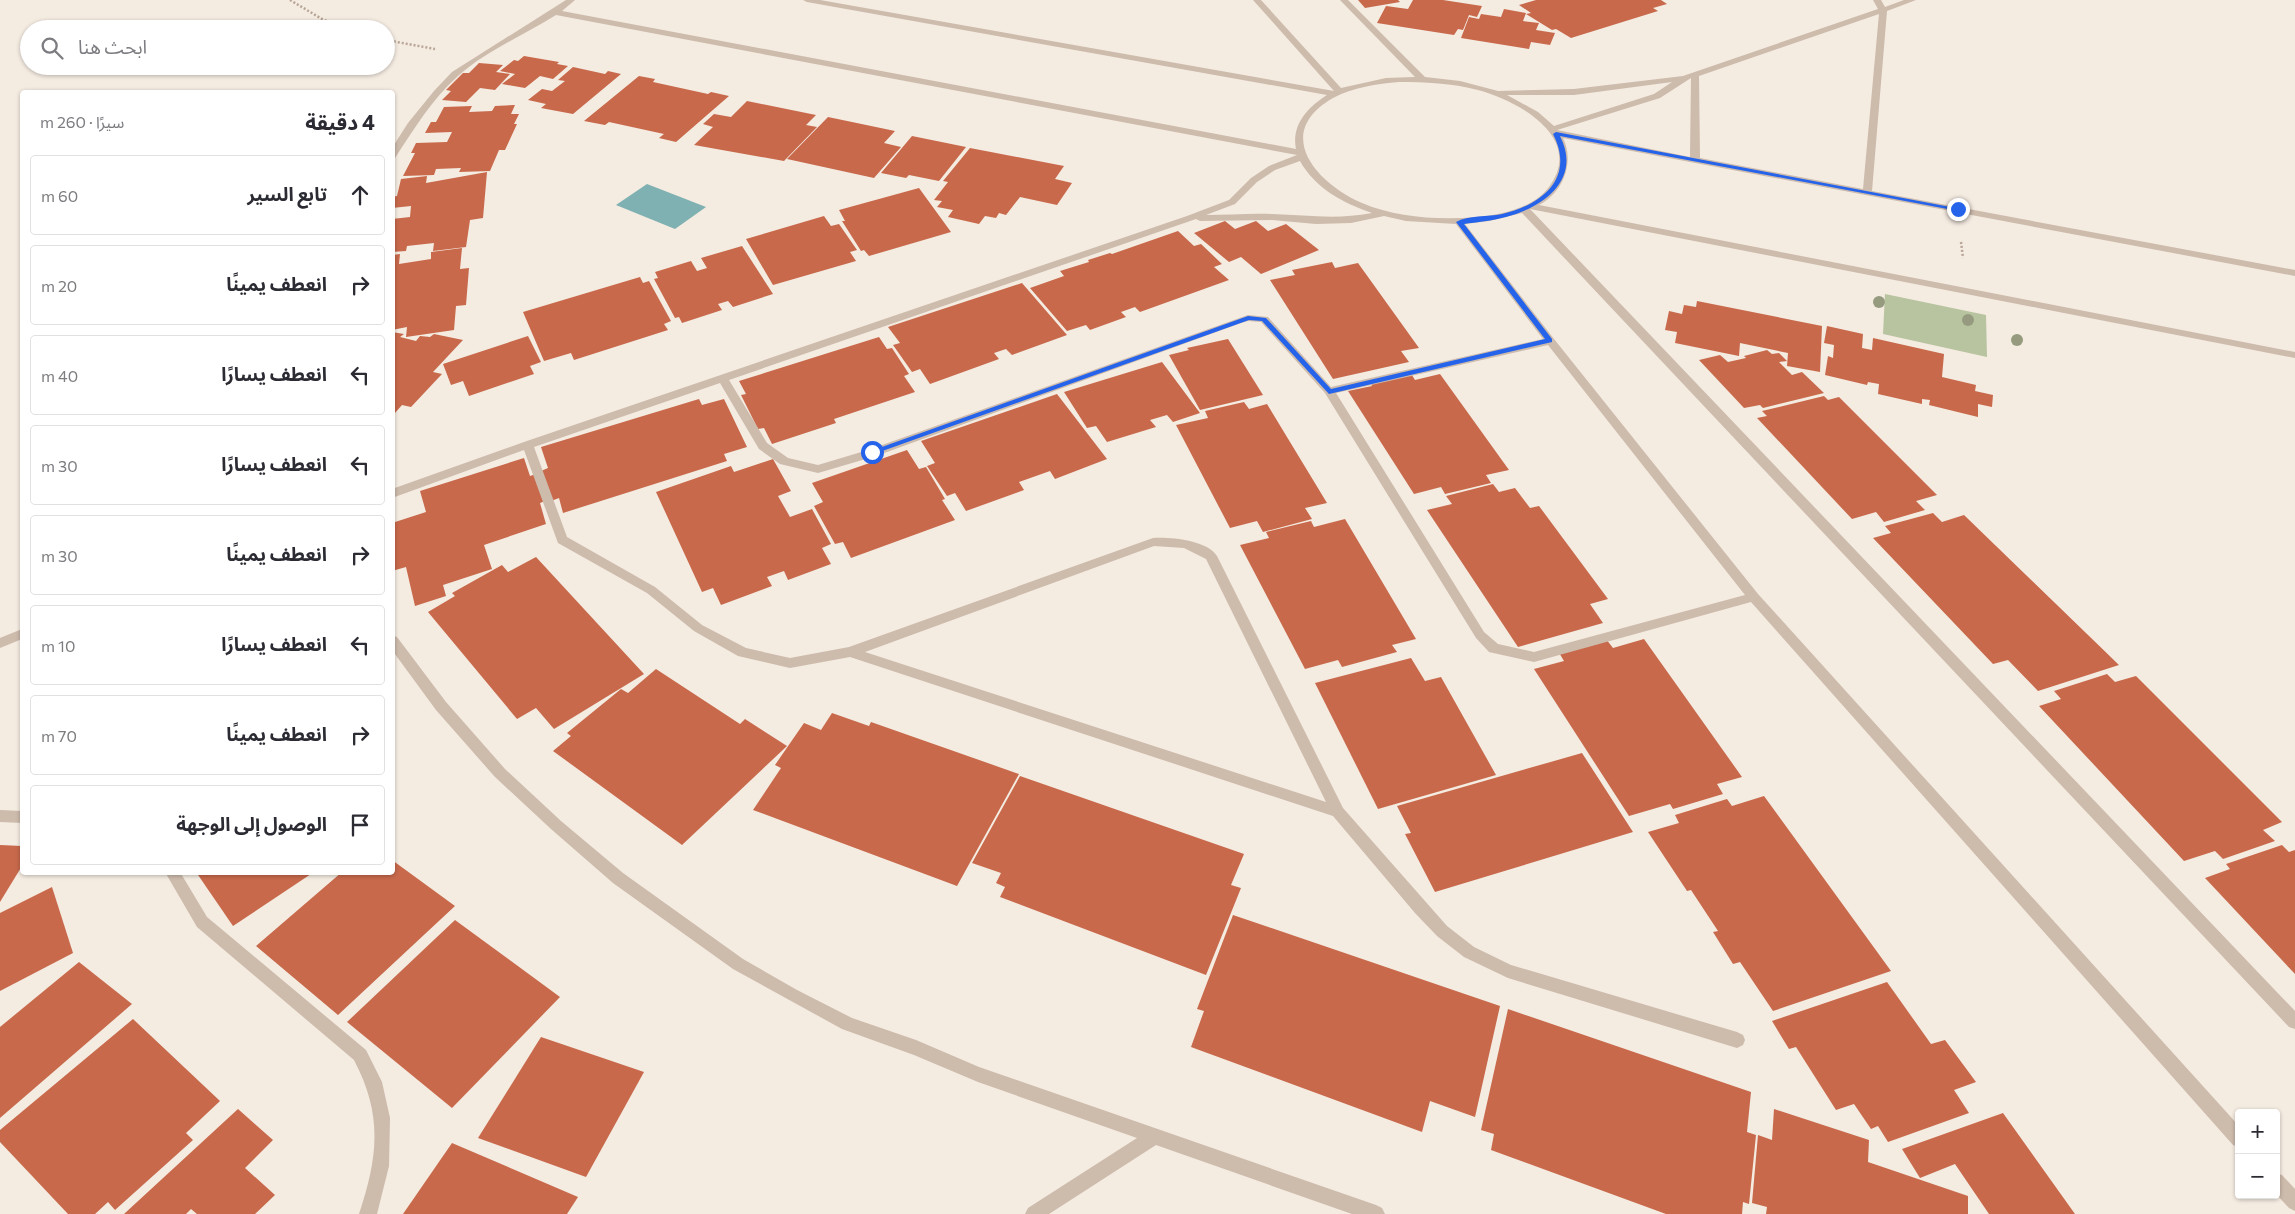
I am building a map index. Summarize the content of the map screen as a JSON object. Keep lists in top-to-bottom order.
{
  "page": {
    "search": "ابحث هنا",
    "heading": ["4 دقيقة", "سيرًا · 260 m"],
    "list": [
      ["تابع السير", "60 m"],
      ["انعطف يمينًا", "20 m"],
      ["انعطف يسارًا", "40 m"],
      ["انعطف يسارًا", "30 m"],
      ["انعطف يمينًا", "30 m"],
      ["انعطف يسارًا", "10 m"],
      ["انعطف يمينًا", "70 m"],
      "الوصول إلى الوجهة"
    ],
    "map_buttons": ["+", "−"]
  }
}
